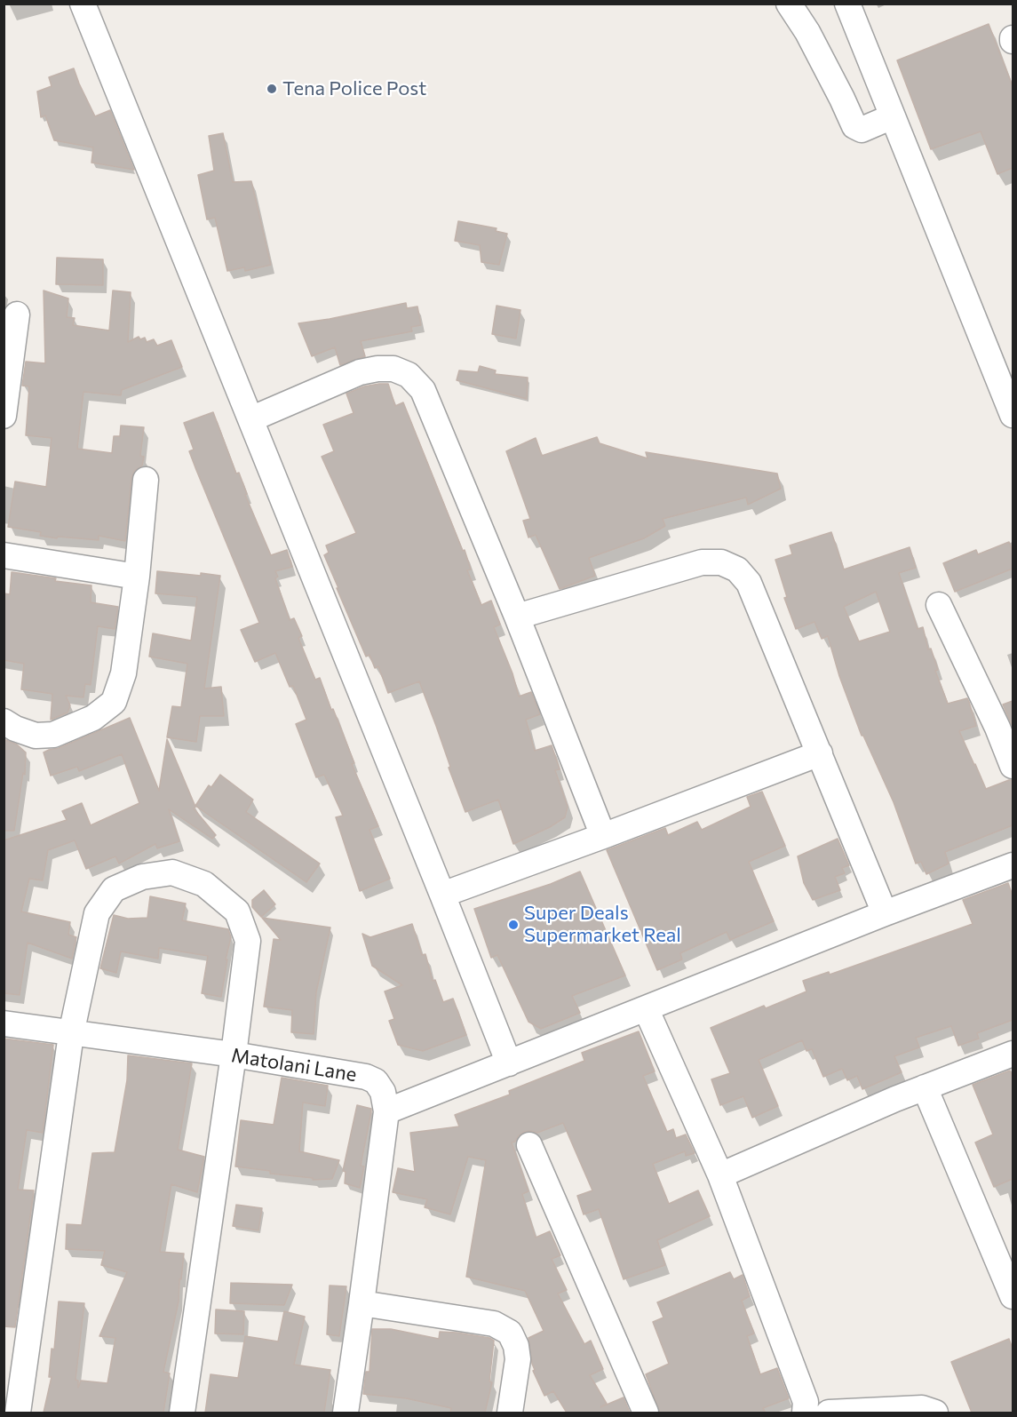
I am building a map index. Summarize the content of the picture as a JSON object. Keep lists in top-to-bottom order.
{
  "streets": {
    "street": ["Matolani Lane"]
  },
  "places": ["Tena Police Post", "Super Deals Supermarket Real"]
}
